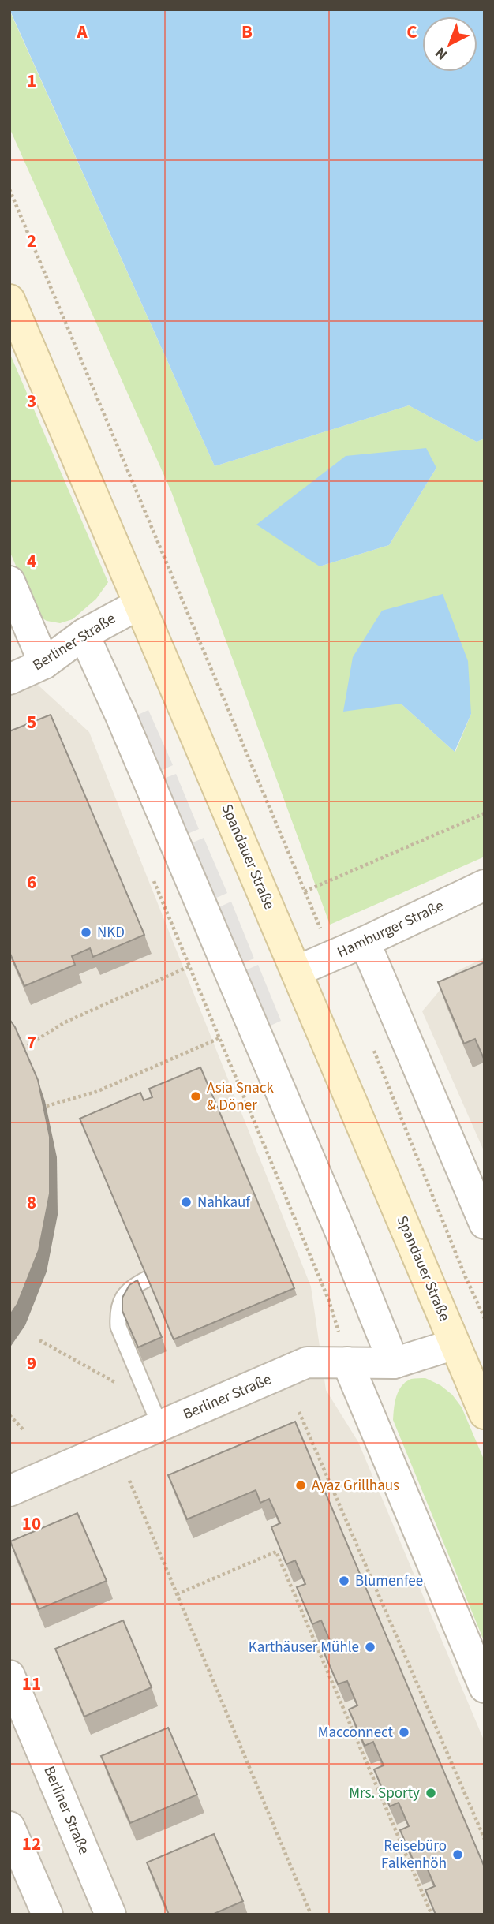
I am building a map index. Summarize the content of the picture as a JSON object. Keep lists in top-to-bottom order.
{
  "streets": {
    "main road": ["Spandauer Straße"],
    "street": ["Berliner Straße", "Hamburger Straße"]
  },
  "crossings": [
    ["Berliner Straße", "Spandauer Straße"],
    ["Spandauer Straße", "Hamburger Straße"]
  ],
  "places": [
    "NKD",
    "Asia Snack & Döner",
    "Nahkauf",
    "Ayaz Grillhaus",
    "Blumenfee",
    "Karthäuser Mühle",
    "Macconnect",
    "Mrs. Sporty",
    "Reisebüro Falkenhöh"
  ],
  "north": "bottom left",
  "grid": {
    "columns": ["A", "B", "C"],
    "rows": [
      "1",
      "2",
      "3",
      "4",
      "5",
      "6",
      "7",
      "8",
      "9",
      "10",
      "11",
      "12"
    ]
  }
}
